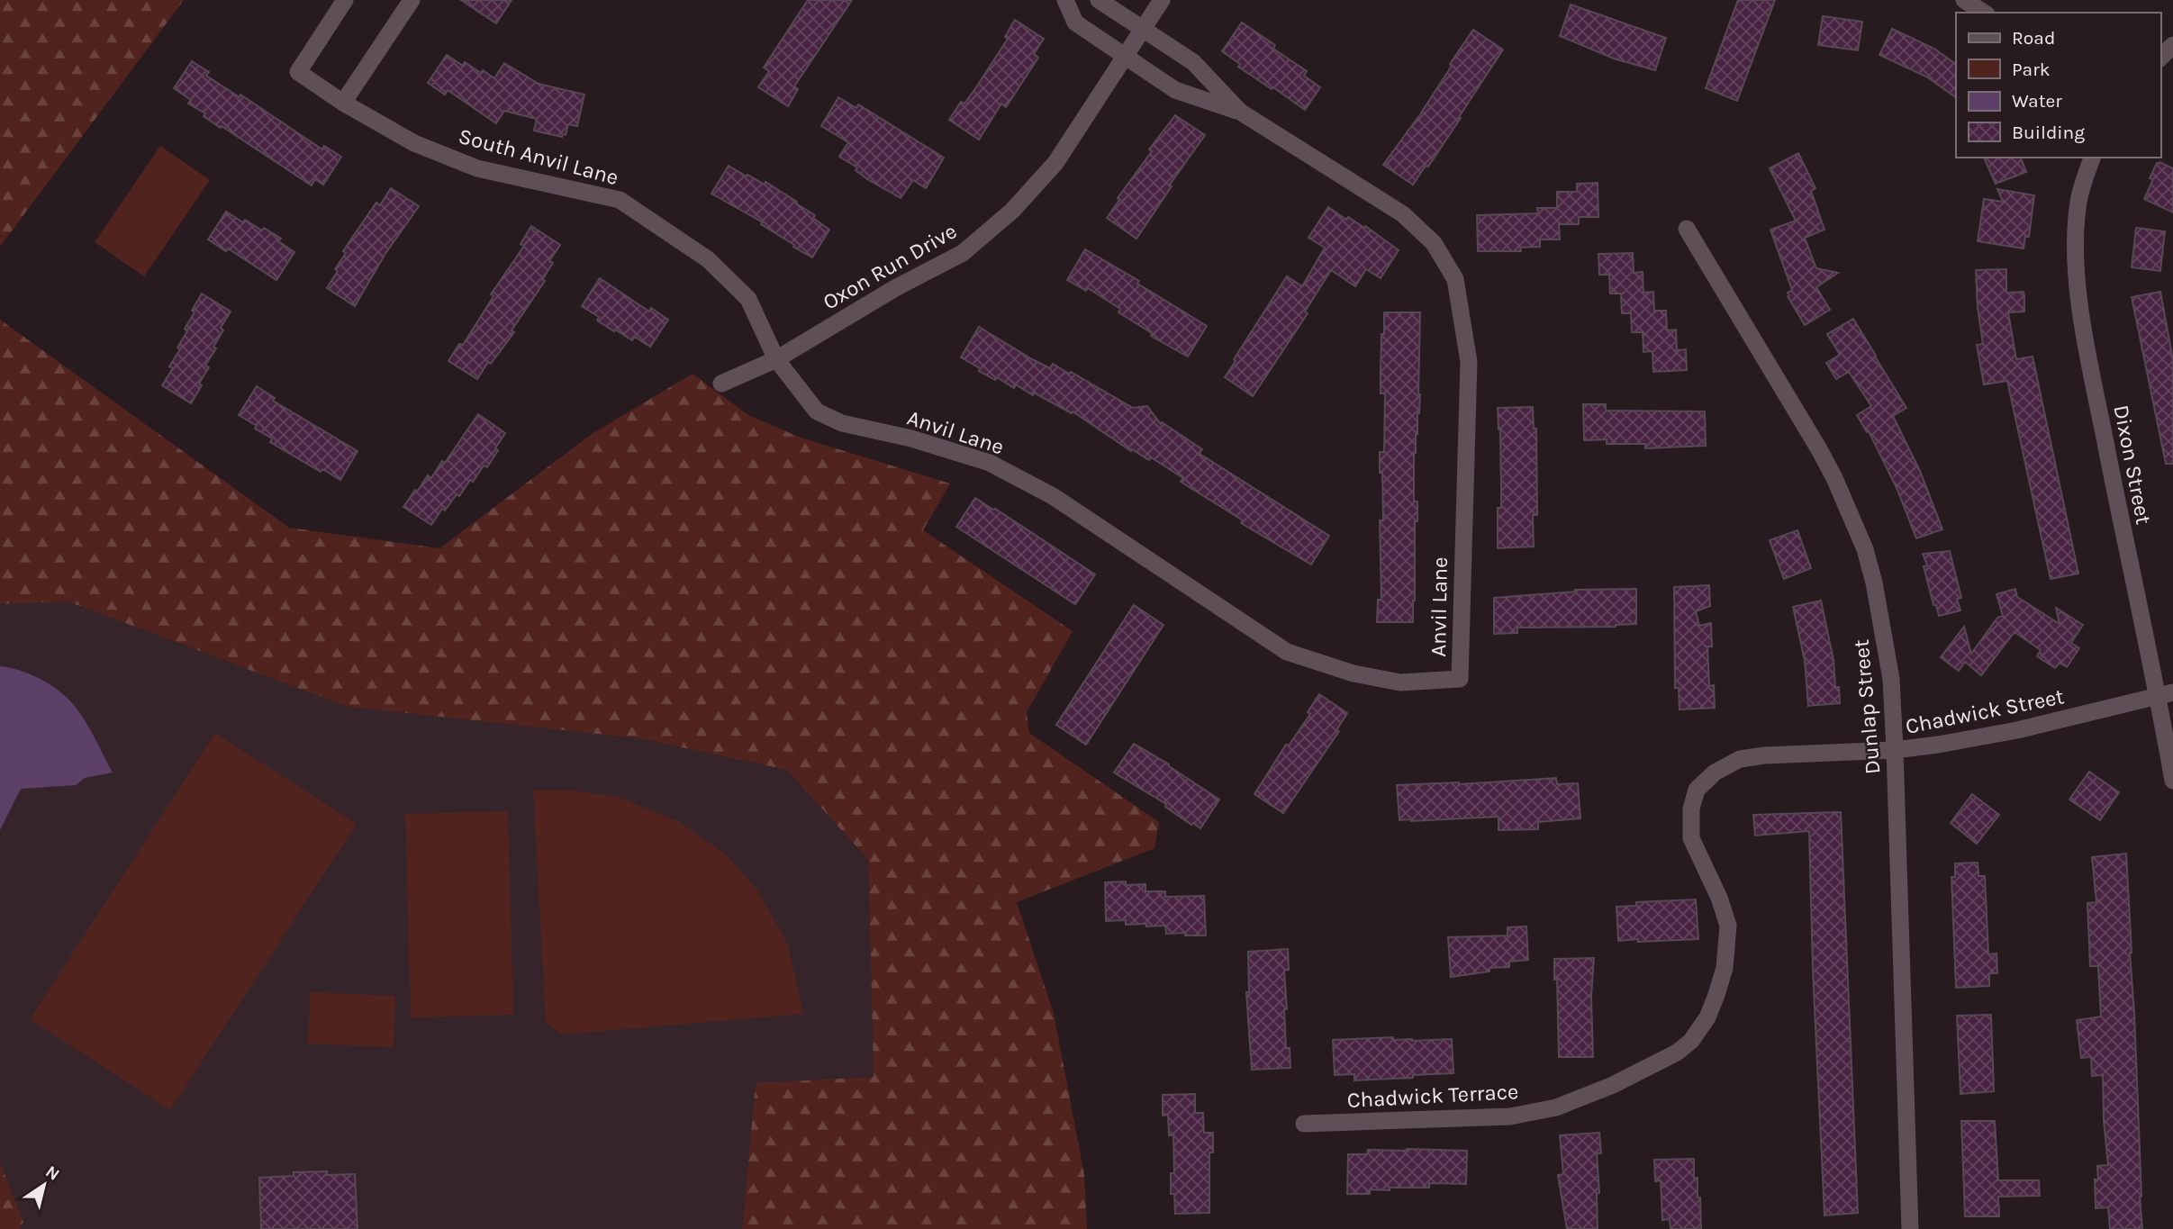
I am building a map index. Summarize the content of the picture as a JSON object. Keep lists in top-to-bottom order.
{
  "streets": {
    "street": [
      "South Anvil Lane",
      "Oxon Run Drive",
      "Anvil Lane",
      "Dixon Street",
      "Dunlap Street",
      "Chadwick Street",
      "Chadwick Terrace"
    ]
  },
  "crossings": [
    ["South Anvil Lane", "Oxon Run Drive"],
    ["South Anvil Lane", "Anvil Lane"],
    ["Oxon Run Drive", "Anvil Lane"],
    ["Dixon Street", "Chadwick Street"],
    ["Dunlap Street", "Chadwick Street"],
    ["Chadwick Street", "Chadwick Terrace"]
  ],
  "legend": [
    "Road",
    "Park",
    "Water",
    "Building"
  ],
  "north": "top right"
}
